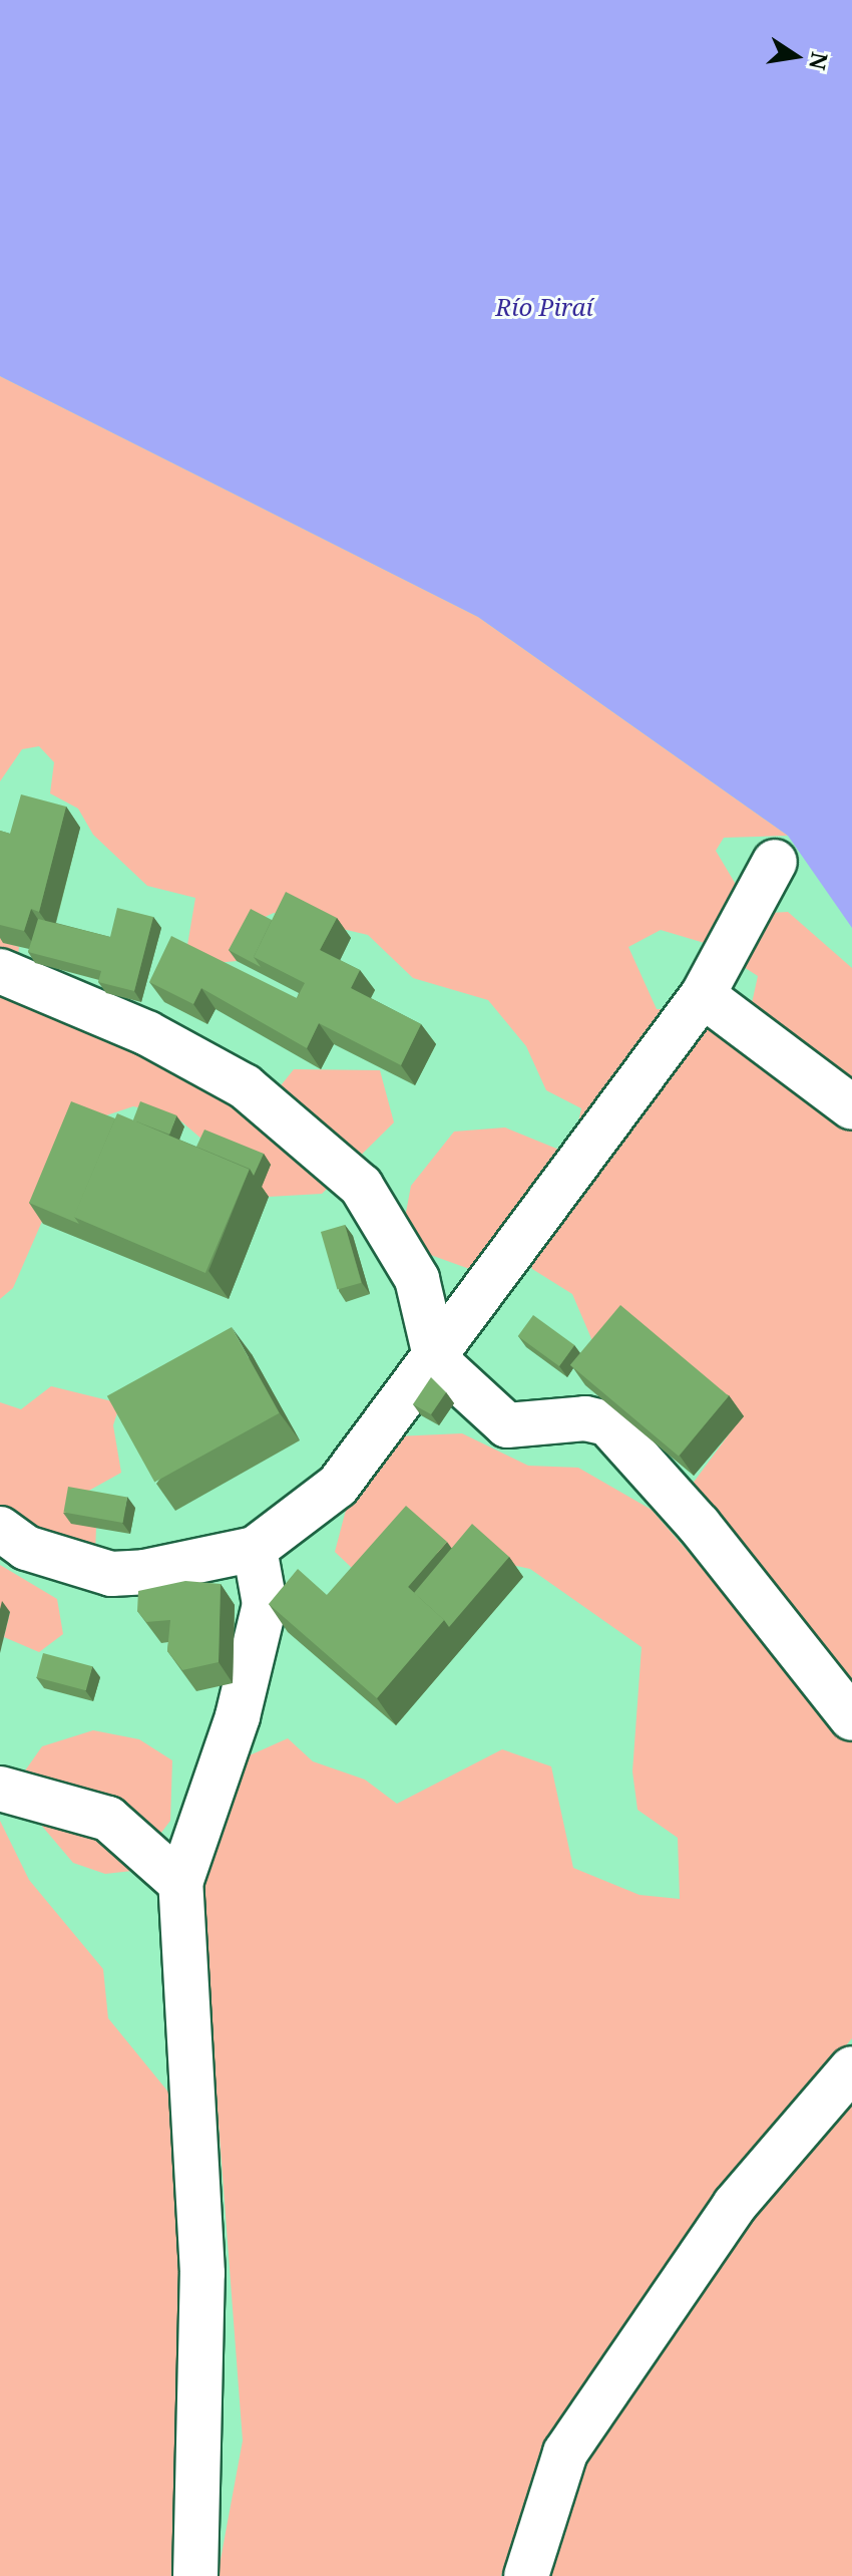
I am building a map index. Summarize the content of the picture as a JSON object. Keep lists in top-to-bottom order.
{
  "water": ["Río Piraí"],
  "north": "right"
}
